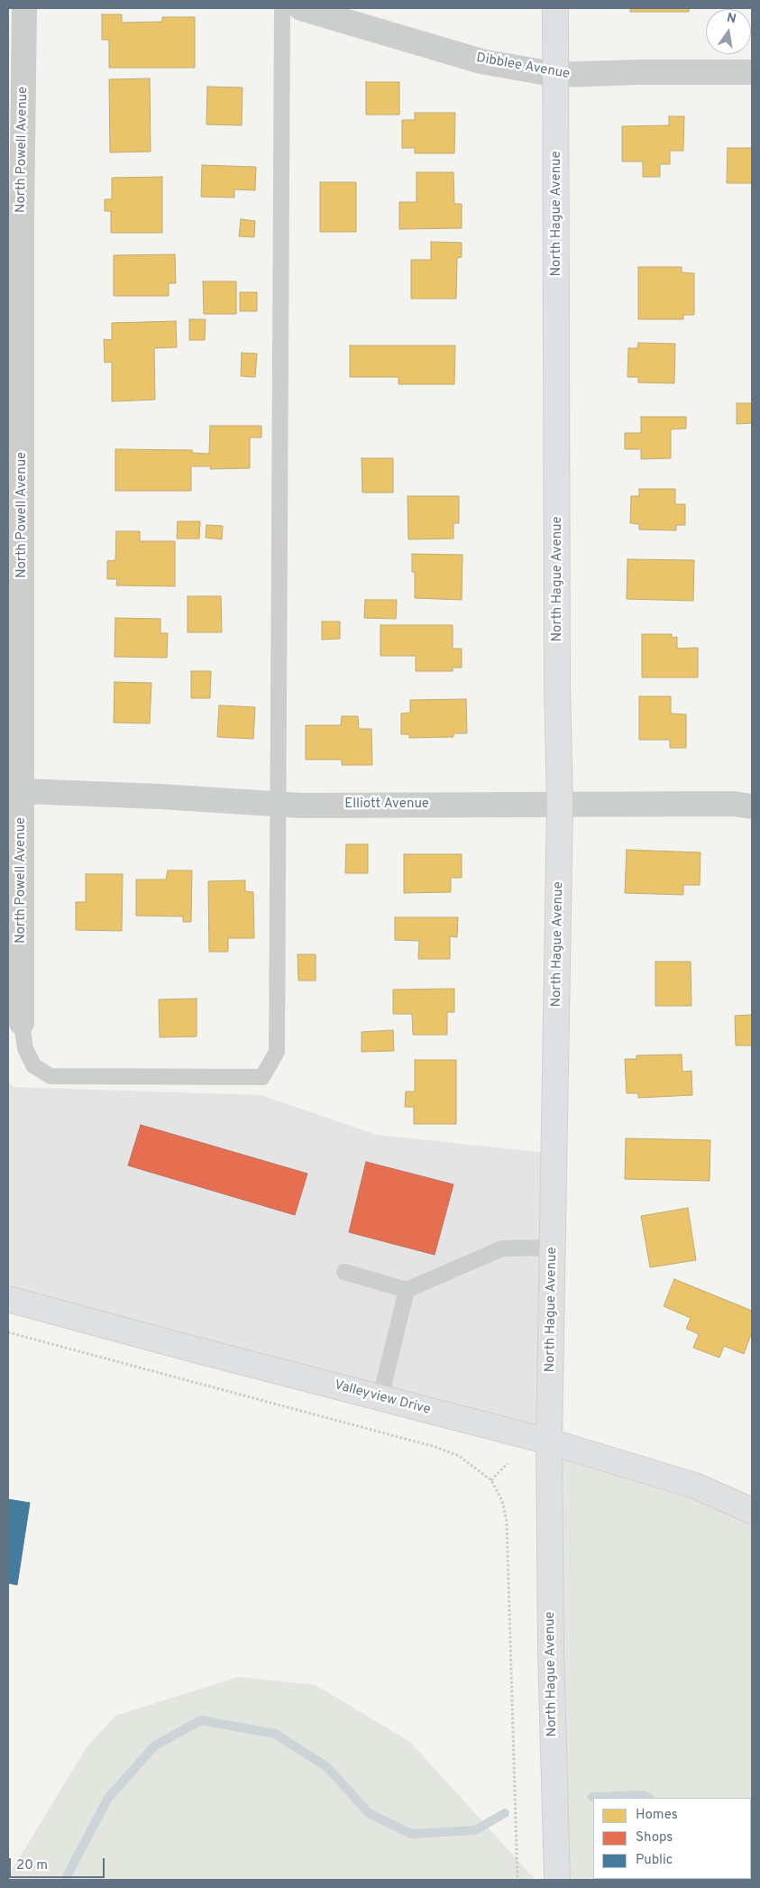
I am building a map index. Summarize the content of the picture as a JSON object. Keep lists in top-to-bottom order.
{
  "streets": {
    "main road": ["North Hague Avenue", "Valleyview Drive"],
    "street": ["Dibblee Avenue", "North Powell Avenue", "Elliott Avenue"]
  },
  "crossings": [
    ["Dibblee Avenue", "North Hague Avenue"],
    ["North Powell Avenue", "Elliott Avenue"],
    ["North Hague Avenue", "Elliott Avenue"],
    ["North Hague Avenue", "Valleyview Drive"]
  ],
  "legend": ["Homes", "Shops", "Public"],
  "scale_bar": "20 m",
  "north": "top"
}
